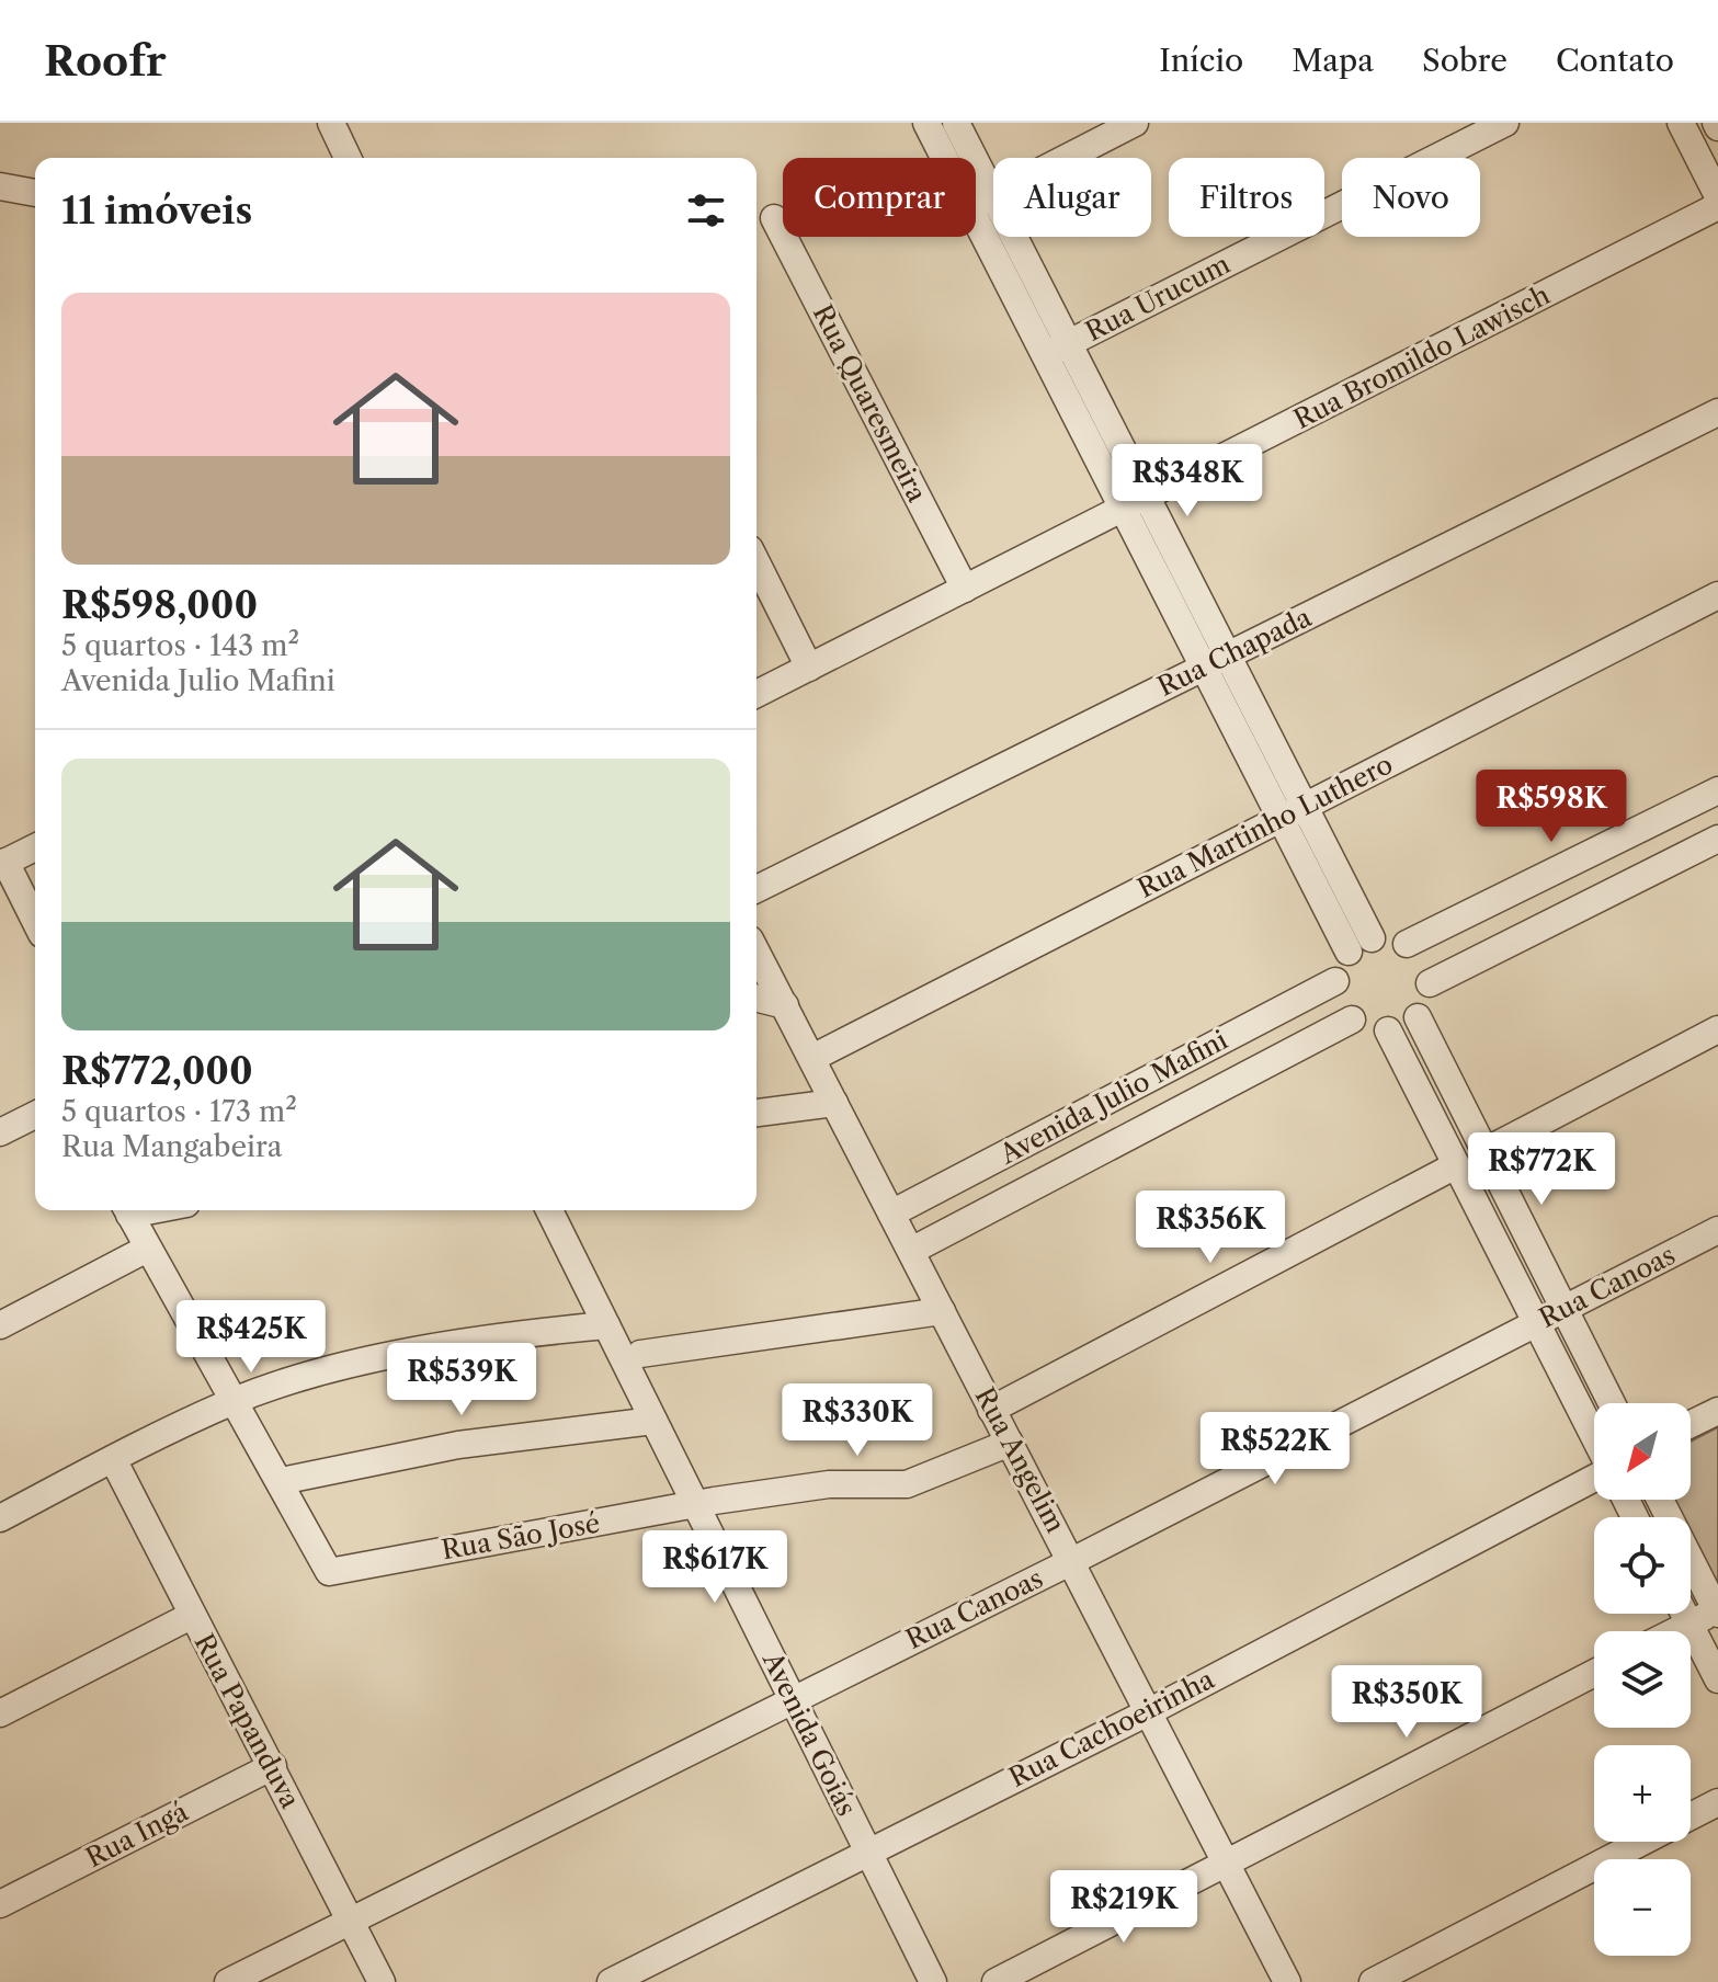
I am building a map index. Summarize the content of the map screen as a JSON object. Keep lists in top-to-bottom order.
{
  "streets": {
    "street": [
      "Rua Urucum",
      "Rua Bromildo Lawisch",
      "Rua Quaresmeira",
      "Rua Chapada",
      "Rua Martinho Luthero",
      "Avenida Julio Mafini",
      "Rua Canoas",
      "Rua Angelim",
      "Rua São José",
      "Rua Papanduva",
      "Rua Cachoeirinha",
      "Avenida Goiás",
      "Rua Ingá"
    ]
  },
  "crossings": [
    ["Rua Bromildo Lawisch", "Rua Quaresmeira"],
    ["Rua Martinho Luthero", "Rua Angelim"],
    ["Avenida Julio Mafini", "Rua Angelim"],
    ["Rua Canoas", "Rua Angelim"],
    ["Rua Canoas", "Rua Papanduva"],
    ["Rua Canoas", "Avenida Goiás"],
    ["Rua Angelim", "Rua São José"],
    ["Rua Angelim", "Rua Cachoeirinha"],
    ["Rua São José", "Avenida Goiás"],
    ["Rua Papanduva", "Rua Ingá"],
    ["Rua Cachoeirinha", "Avenida Goiás"]
  ],
  "north": "bottom left",
  "page": {
    "header": "Roofr",
    "nav": [
      "Início",
      "Mapa",
      "Sobre",
      "Contato"
    ],
    "chip": [
      "Comprar",
      "Alugar",
      "Filtros",
      "Novo"
    ],
    "heading": "11 imóveis",
    "list": [
      {
        "name": "R$598,000",
        "note": "5 quartos · 143 m² · Avenida Julio Mafini"
      },
      {
        "name": "R$772,000",
        "note": "5 quartos · 173 m² · Rua Mangabeira"
      }
    ],
    "price": [
      "R$348K",
      "R$598K",
      "R$772K",
      "R$356K",
      "R$425K",
      "R$539K",
      "R$330K",
      "R$522K",
      "R$617K",
      "R$350K",
      "R$219K"
    ],
    "map_buttons": ["+", "−"]
  }
}
